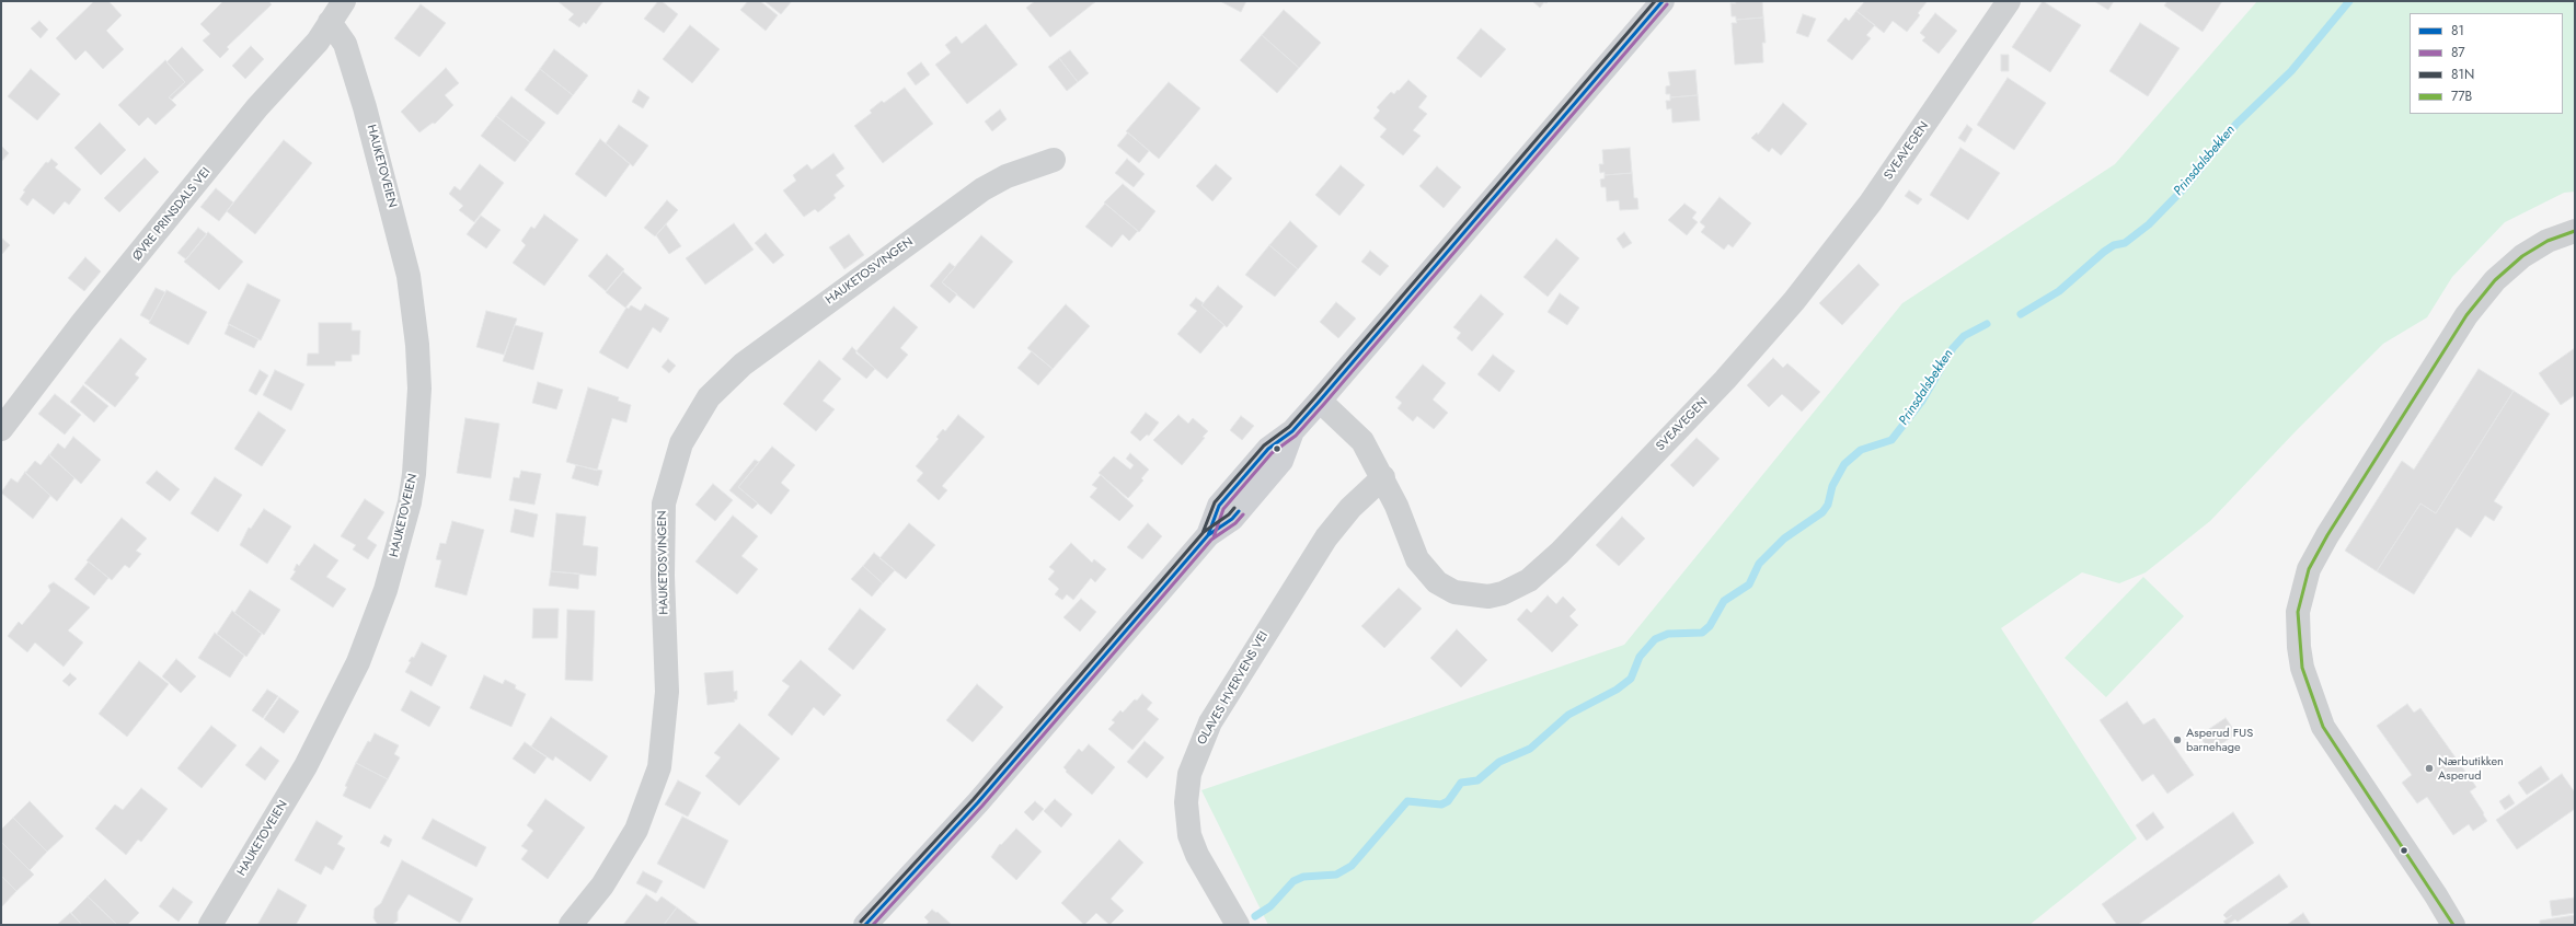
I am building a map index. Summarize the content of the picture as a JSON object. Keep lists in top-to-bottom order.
{
  "streets": {
    "street": [
      "SVEAVEGEN",
      "HAUKETOVEIEN",
      "ØVRE PRINSDALS VEI",
      "HAUKETOSVINGEN",
      "OLAVES HVERVENS VEI"
    ]
  },
  "crossings": [
    ["SVEAVEGEN", "OLAVES HVERVENS VEI"],
    ["HAUKETOVEIEN", "ØVRE PRINSDALS VEI"]
  ],
  "water": ["Prinsdalsbekken"],
  "places": ["Asperud FUS barnehage", "Nærbutikken Asperud"],
  "lines": [
    "transit line 81",
    "transit line 81N",
    "transit line 87",
    "transit line 77B"
  ],
  "legend": [
    "81",
    "87",
    "81N",
    "77B"
  ]
}
